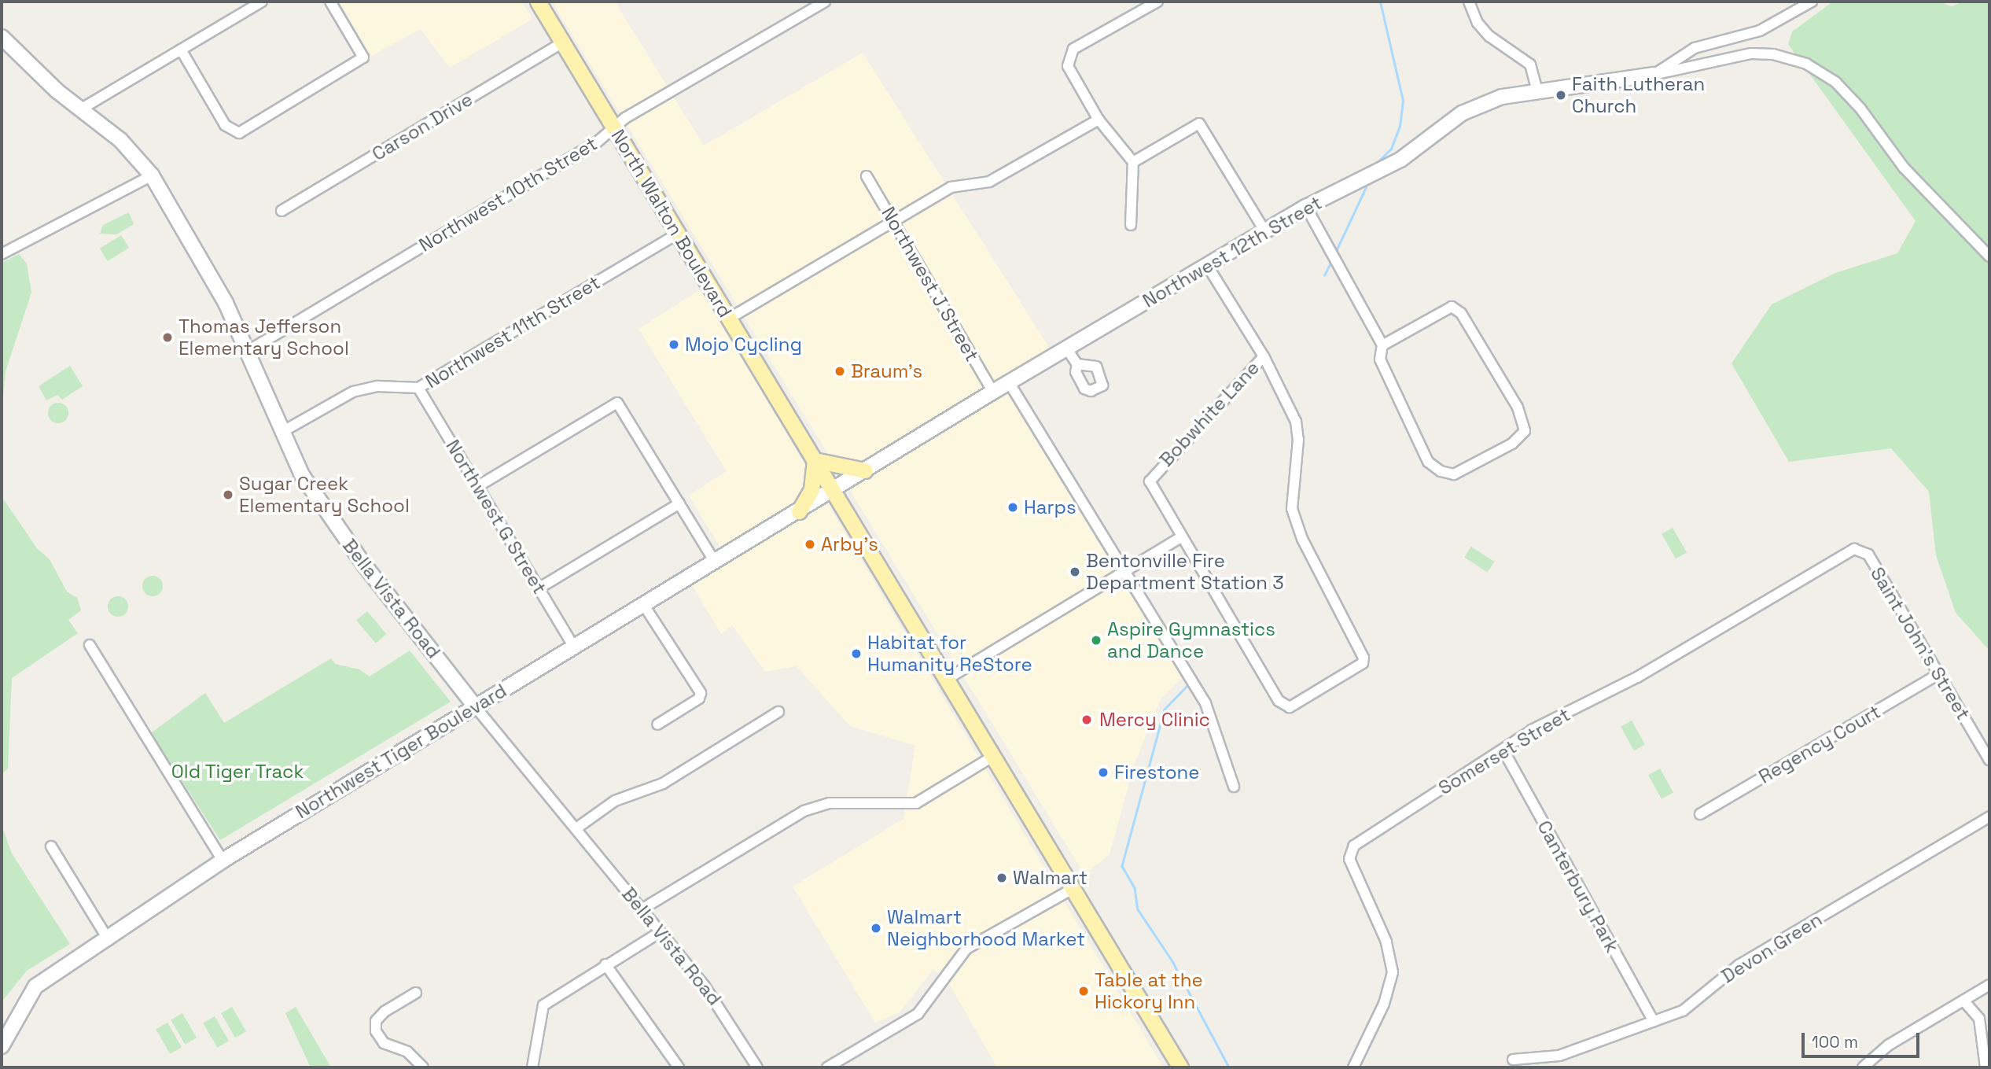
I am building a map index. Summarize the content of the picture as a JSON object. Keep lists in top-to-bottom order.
{
  "streets": {
    "main road": ["North Walton Boulevard"],
    "street": [
      "Carson Drive",
      "Northwest 10th Street",
      "Northwest 12th Street",
      "Northwest J Street",
      "Northwest 11th Street",
      "Bobwhite Lane",
      "Northwest G Street",
      "Bella Vista Road",
      "Saint John's Street",
      "Regency Court",
      "Northwest Tiger Boulevard",
      "Somerset Street",
      "Canterbury Park",
      "Devon Green"
    ]
  },
  "crossings": [
    ["Carson Drive", "North Walton Boulevard"],
    ["Northwest 10th Street", "North Walton Boulevard"],
    ["Northwest 10th Street", "Bella Vista Road"],
    ["North Walton Boulevard", "Northwest 12th Street"],
    ["North Walton Boulevard", "Northwest 11th Street"],
    ["North Walton Boulevard", "Northwest Tiger Boulevard"],
    ["Northwest 12th Street", "Northwest J Street"],
    ["Northwest 12th Street", "Northwest Tiger Boulevard"],
    ["Northwest 11th Street", "Northwest G Street"],
    ["Northwest 11th Street", "Bella Vista Road"],
    ["Northwest G Street", "Northwest Tiger Boulevard"],
    ["Bella Vista Road", "Northwest Tiger Boulevard"],
    ["Saint John's Street", "Regency Court"],
    ["Saint John's Street", "Somerset Street"],
    ["Somerset Street", "Canterbury Park"],
    ["Canterbury Park", "Devon Green"]
  ],
  "parks": ["Old Tiger Track"],
  "places": [
    "Faith Lutheran Church",
    "Thomas Jefferson Elementary School",
    "Mojo Cycling",
    "Braum's",
    "Sugar Creek Elementary School",
    "Harps",
    "Arby's",
    "Bentonville Fire Department Station 3",
    "Aspire Gymnastics and Dance",
    "Habitat for Humanity ReStore",
    "Mercy Clinic",
    "Firestone",
    "Walmart",
    "Walmart Neighborhood Market",
    "Table at the Hickory Inn"
  ],
  "scale_bar": "100 m"
}
